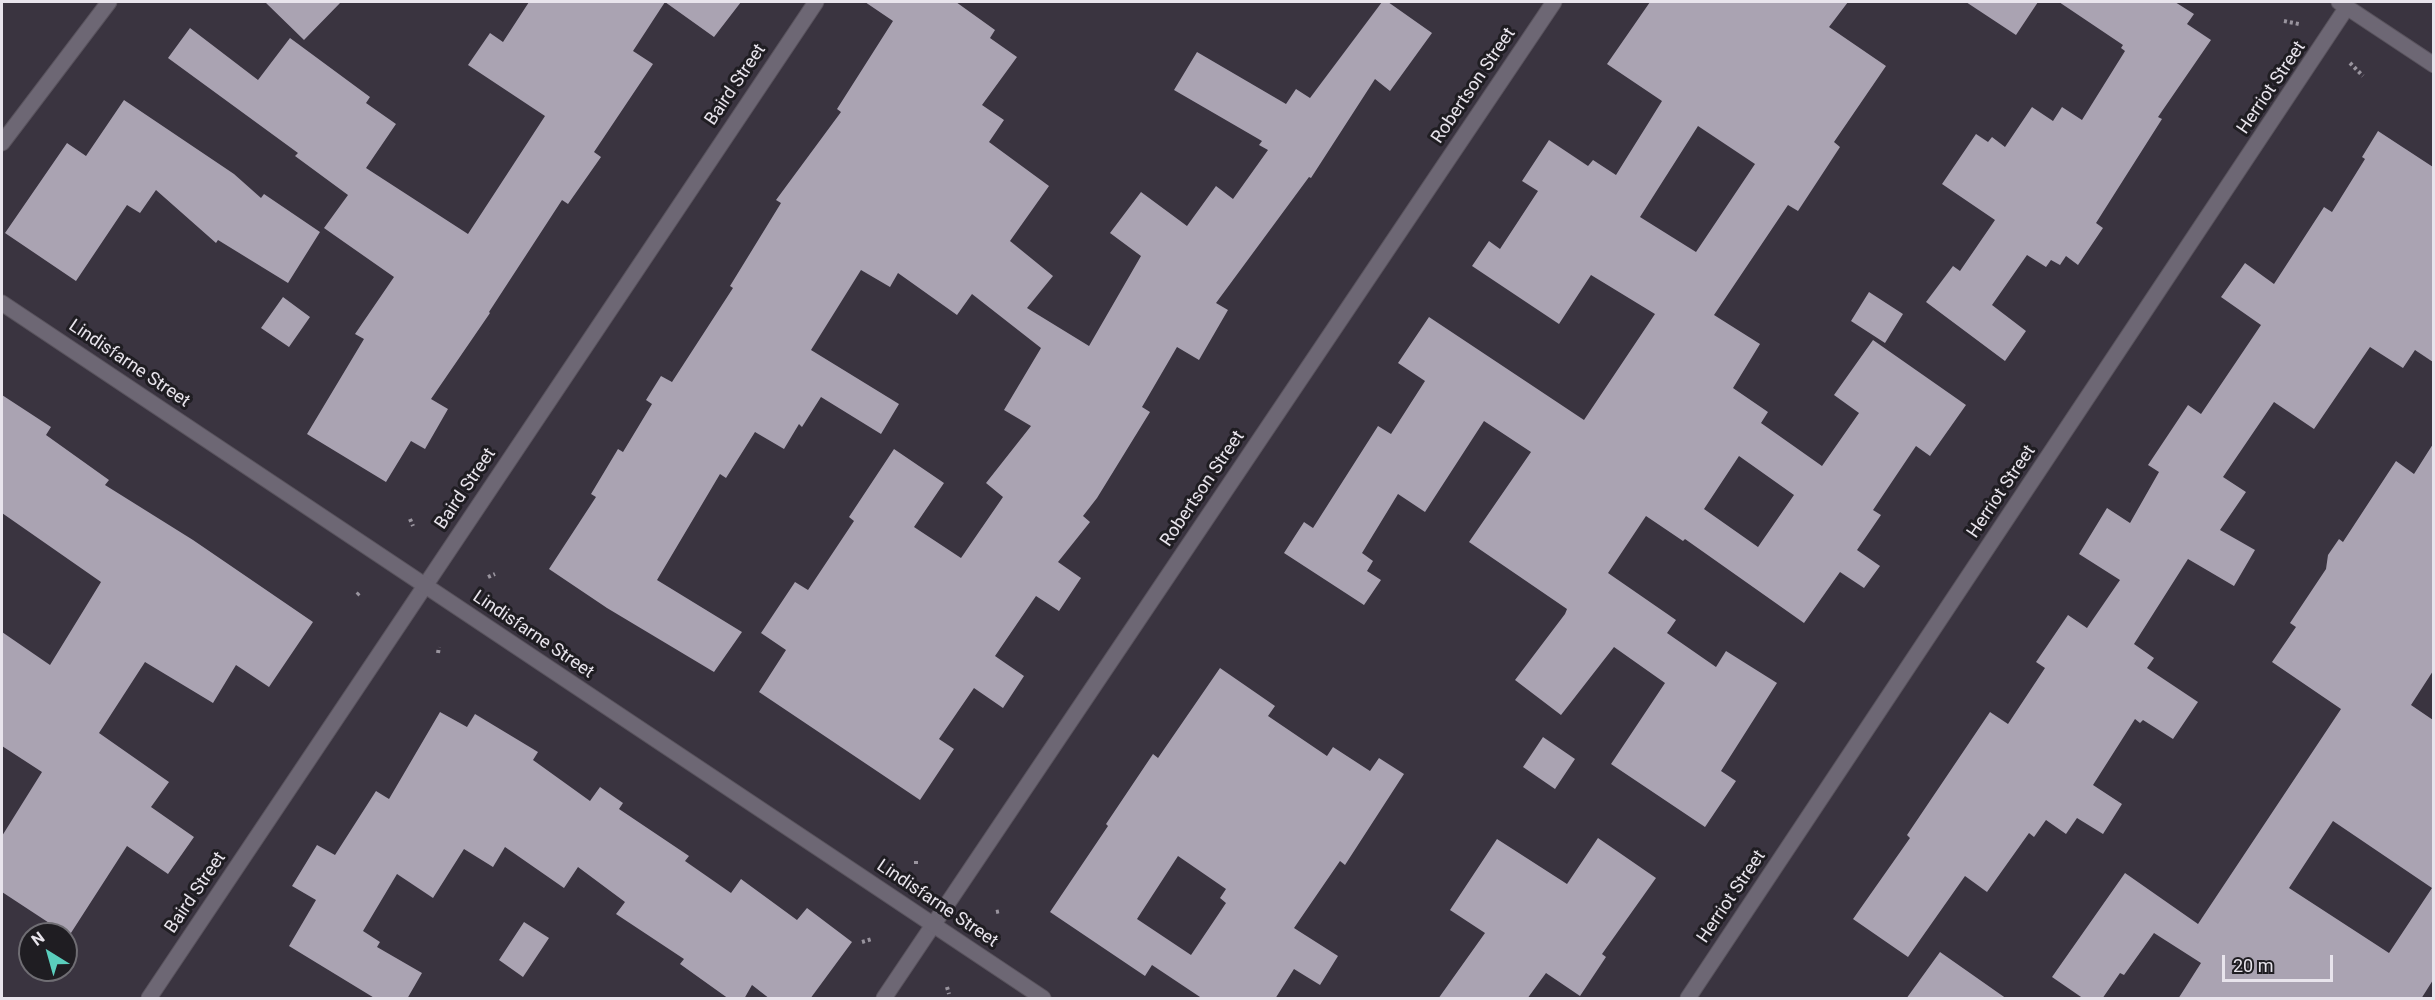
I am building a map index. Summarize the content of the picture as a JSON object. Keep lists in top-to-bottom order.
{
  "streets": {
    "street": [
      "Baird Street",
      "Robertson Street",
      "Herriot Street",
      "Lindisfarne Street"
    ]
  },
  "crossings": [
    ["Baird Street", "Lindisfarne Street"],
    ["Robertson Street", "Lindisfarne Street"]
  ],
  "scale_bar": "20 m",
  "north": "top left"
}
